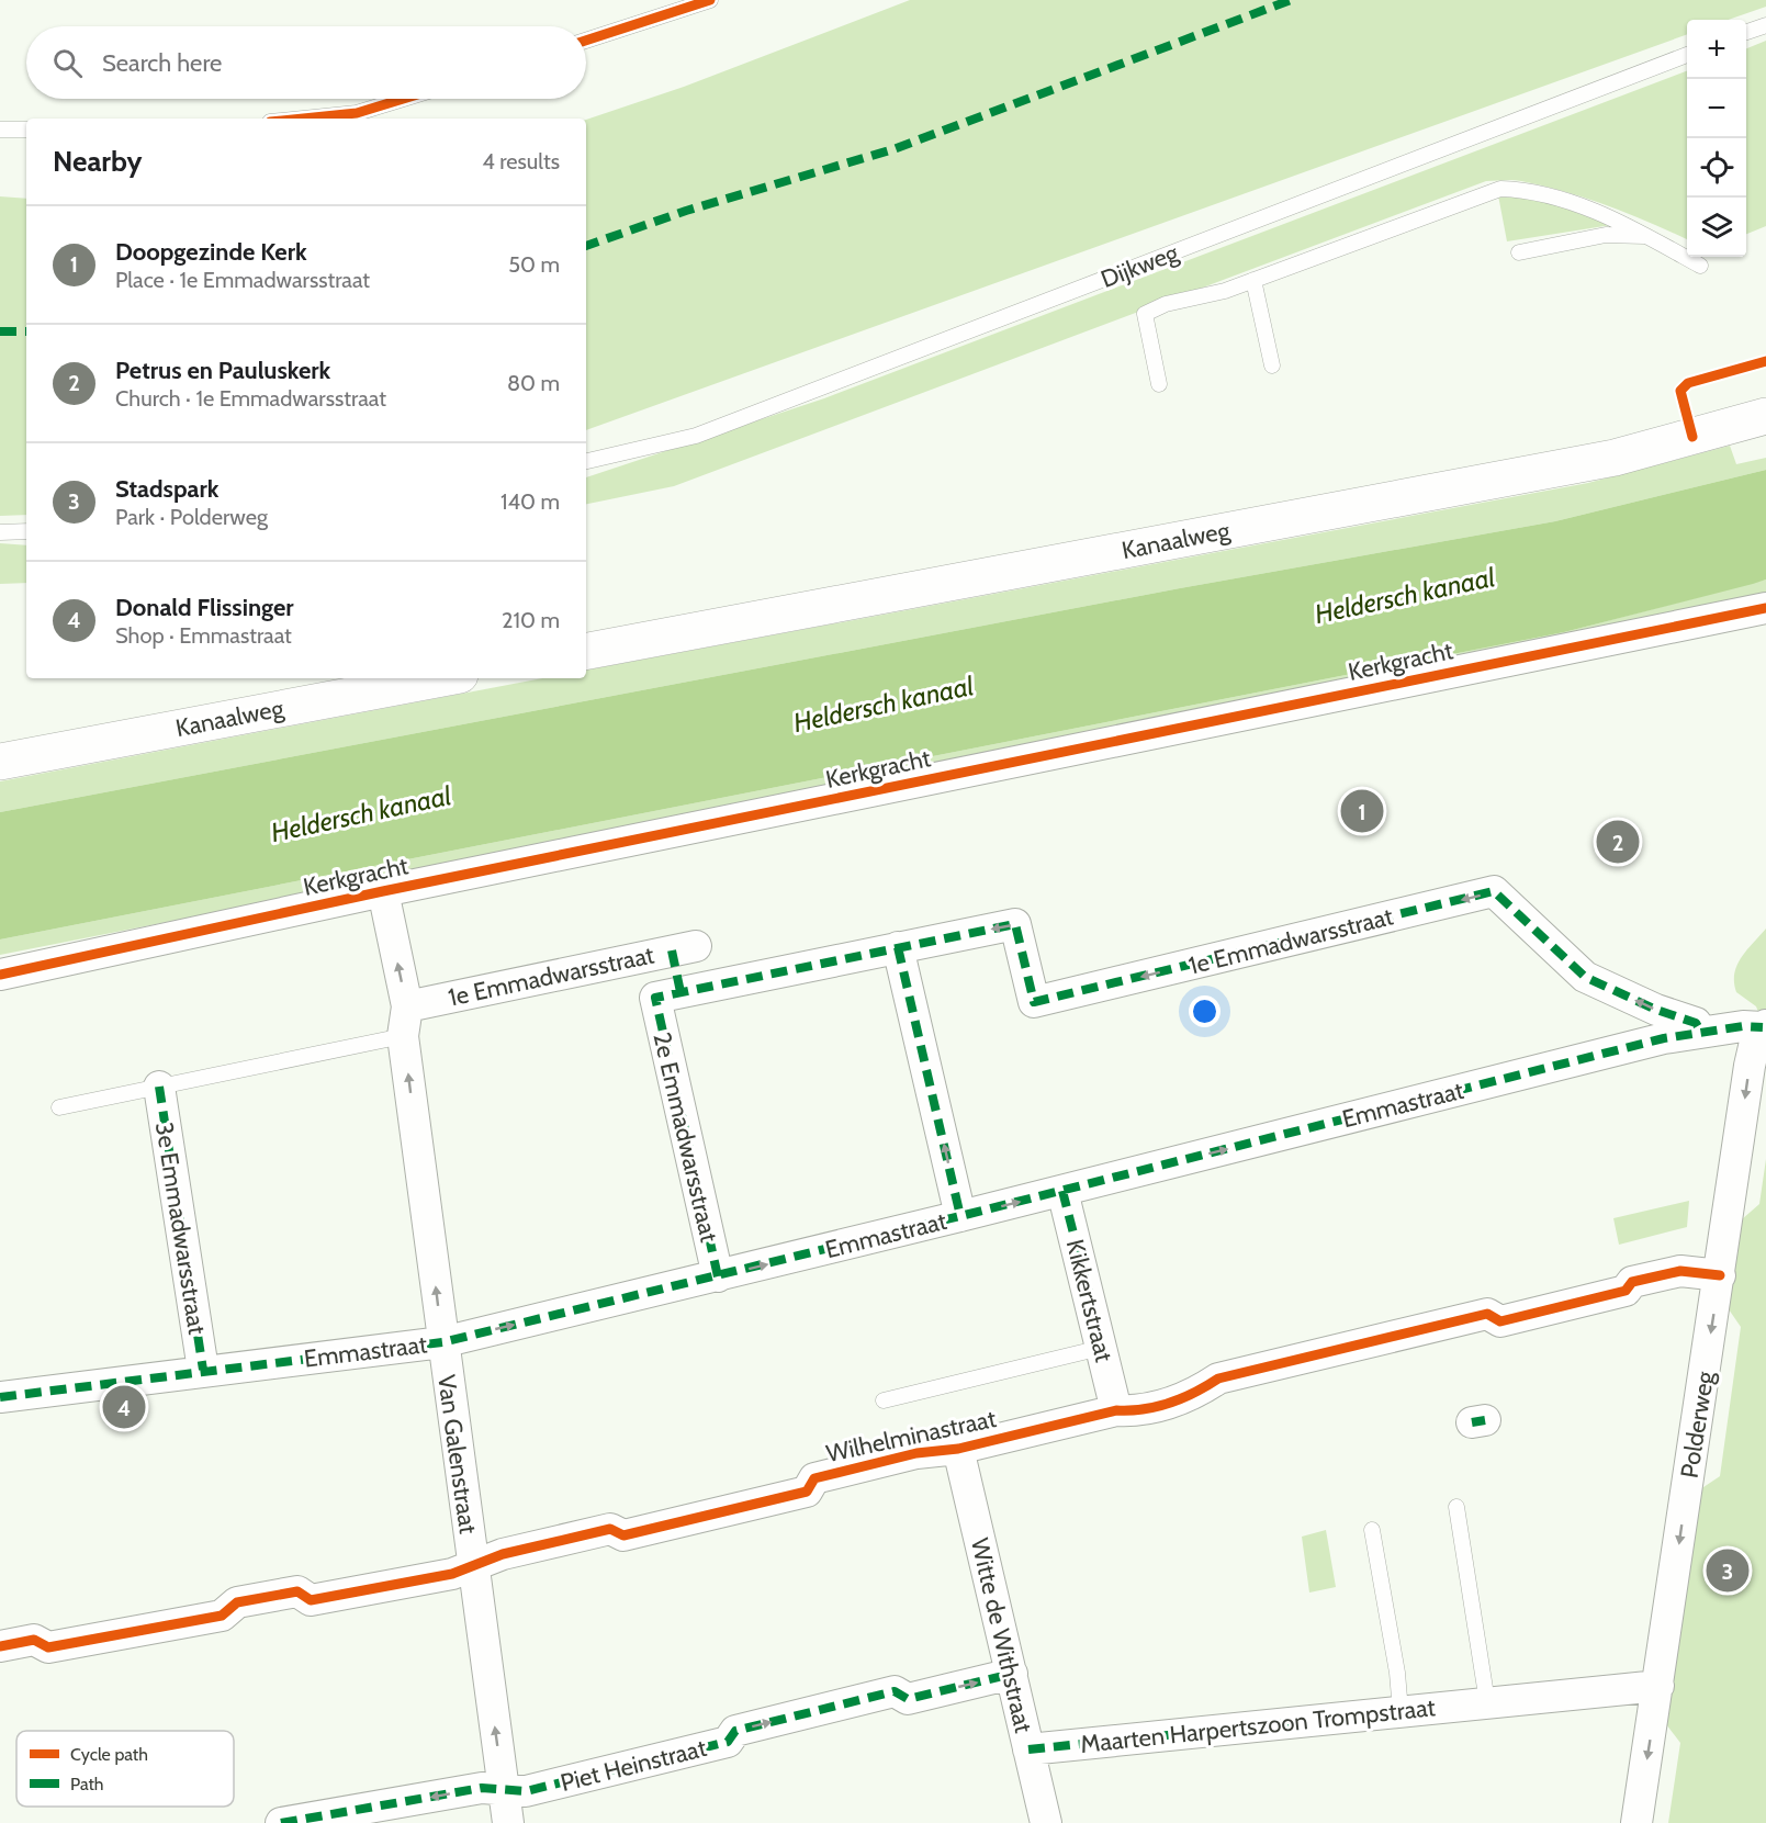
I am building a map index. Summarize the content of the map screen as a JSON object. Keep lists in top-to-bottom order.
{
  "streets": {
    "street": [
      "Kanaalweg",
      "Kerkgracht",
      "1e Emmadwarsstraat",
      "Emmastraat",
      "2e Emmadwarsstraat",
      "3e Emmadwarsstraat",
      "Kikkertstraat",
      "Polderweg",
      "Wilhelminastraat",
      "Van Galenstraat",
      "Witte de Withstraat",
      "Maarten Harpertszoon Trompstraat",
      "Piet Heinstraat"
    ],
    "lane": ["Dijkweg"]
  },
  "crossings": [
    ["Kerkgracht", "Van Galenstraat"],
    ["1e Emmadwarsstraat", "Emmastraat"],
    ["1e Emmadwarsstraat", "2e Emmadwarsstraat"],
    ["1e Emmadwarsstraat", "Van Galenstraat"],
    ["Emmastraat", "2e Emmadwarsstraat"],
    ["Emmastraat", "3e Emmadwarsstraat"],
    ["Emmastraat", "Kikkertstraat"],
    ["Emmastraat", "Polderweg"],
    ["Emmastraat", "Van Galenstraat"],
    ["Kikkertstraat", "Wilhelminastraat"],
    ["Polderweg", "Wilhelminastraat"],
    ["Polderweg", "Maarten Harpertszoon Trompstraat"],
    ["Wilhelminastraat", "Van Galenstraat"],
    ["Wilhelminastraat", "Witte de Withstraat"],
    ["Van Galenstraat", "Piet Heinstraat"],
    ["Witte de Withstraat", "Maarten Harpertszoon Trompstraat"],
    ["Witte de Withstraat", "Piet Heinstraat"]
  ],
  "one_way": [
    "1e Emmadwarsstraat",
    "Emmastraat",
    "Polderweg",
    "Van Galenstraat"
  ],
  "water": ["Heldersch kanaal"],
  "legend": ["Cycle path", "Path"],
  "page": {
    "map_buttons": ["+", "−"],
    "search": "Search here",
    "heading": ["Nearby", "4 results"],
    "list": [
      {
        "mark": "1",
        "name": "Doopgezinde Kerk",
        "note": "Place · 1e Emmadwarsstraat",
        "value": "50 m"
      },
      {
        "mark": "2",
        "name": "Petrus en Pauluskerk",
        "note": "Church · 1e Emmadwarsstraat",
        "value": "80 m"
      },
      {
        "mark": "3",
        "name": "Stadspark",
        "note": "Park · Polderweg",
        "value": "140 m"
      },
      {
        "mark": "4",
        "name": "Donald Flissinger",
        "note": "Shop · Emmastraat",
        "value": "210 m"
      }
    ],
    "pins": [
      "1",
      "2",
      "4",
      "3"
    ]
  }
}
